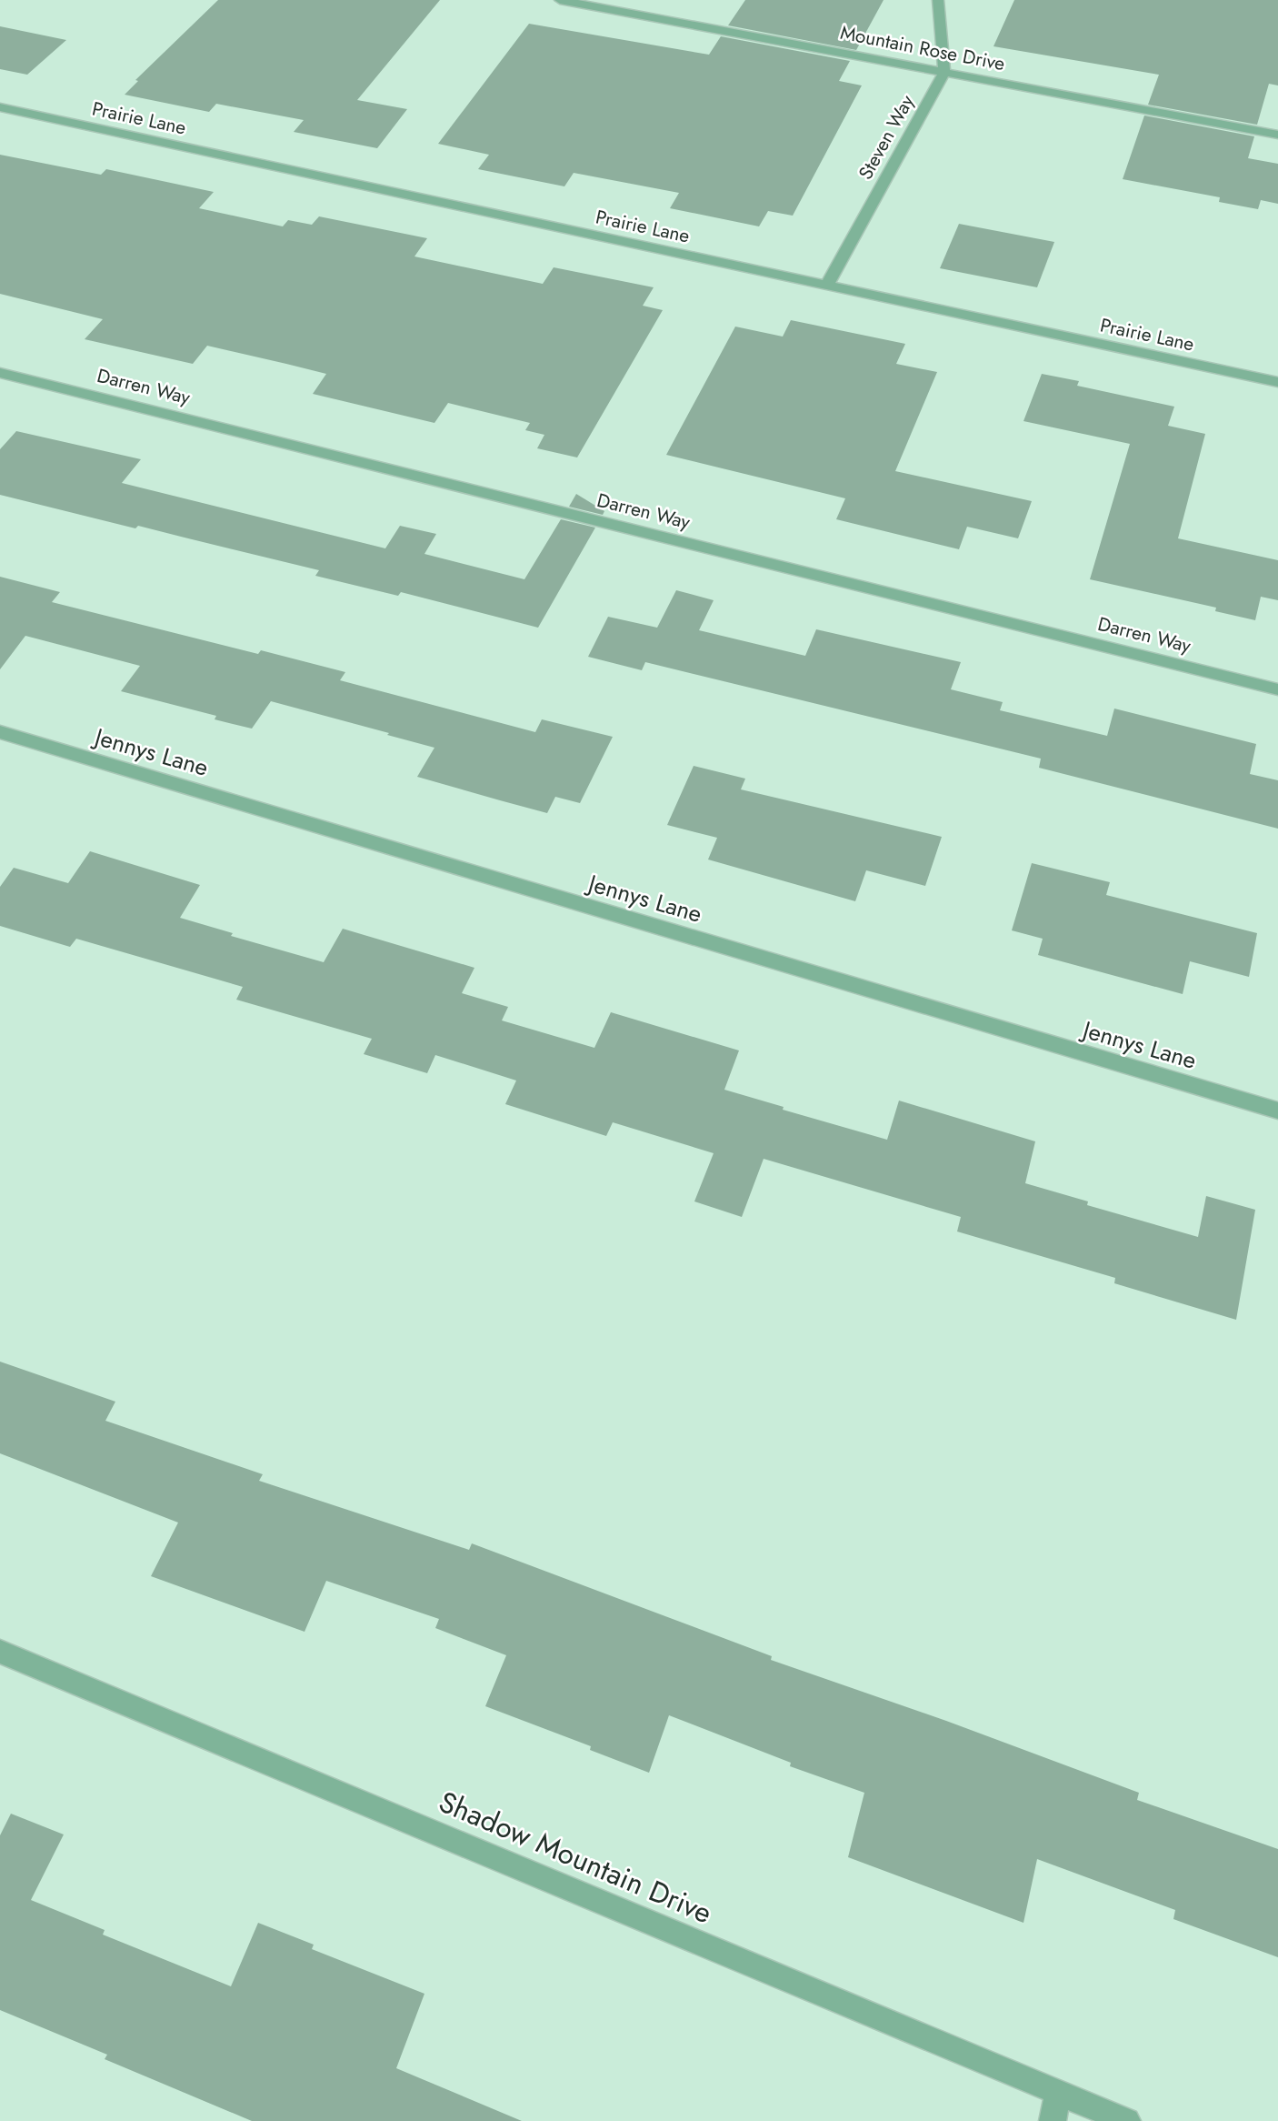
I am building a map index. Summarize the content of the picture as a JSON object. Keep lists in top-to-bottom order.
{
  "streets": {
    "street": [
      "Mountain Rose Drive",
      "Prairie Lane",
      "Steven Way",
      "Darren Way",
      "Jennys Lane",
      "Shadow Mountain Drive"
    ]
  },
  "crossings": [
    ["Mountain Rose Drive", "Steven Way"],
    ["Prairie Lane", "Steven Way"]
  ]
}
